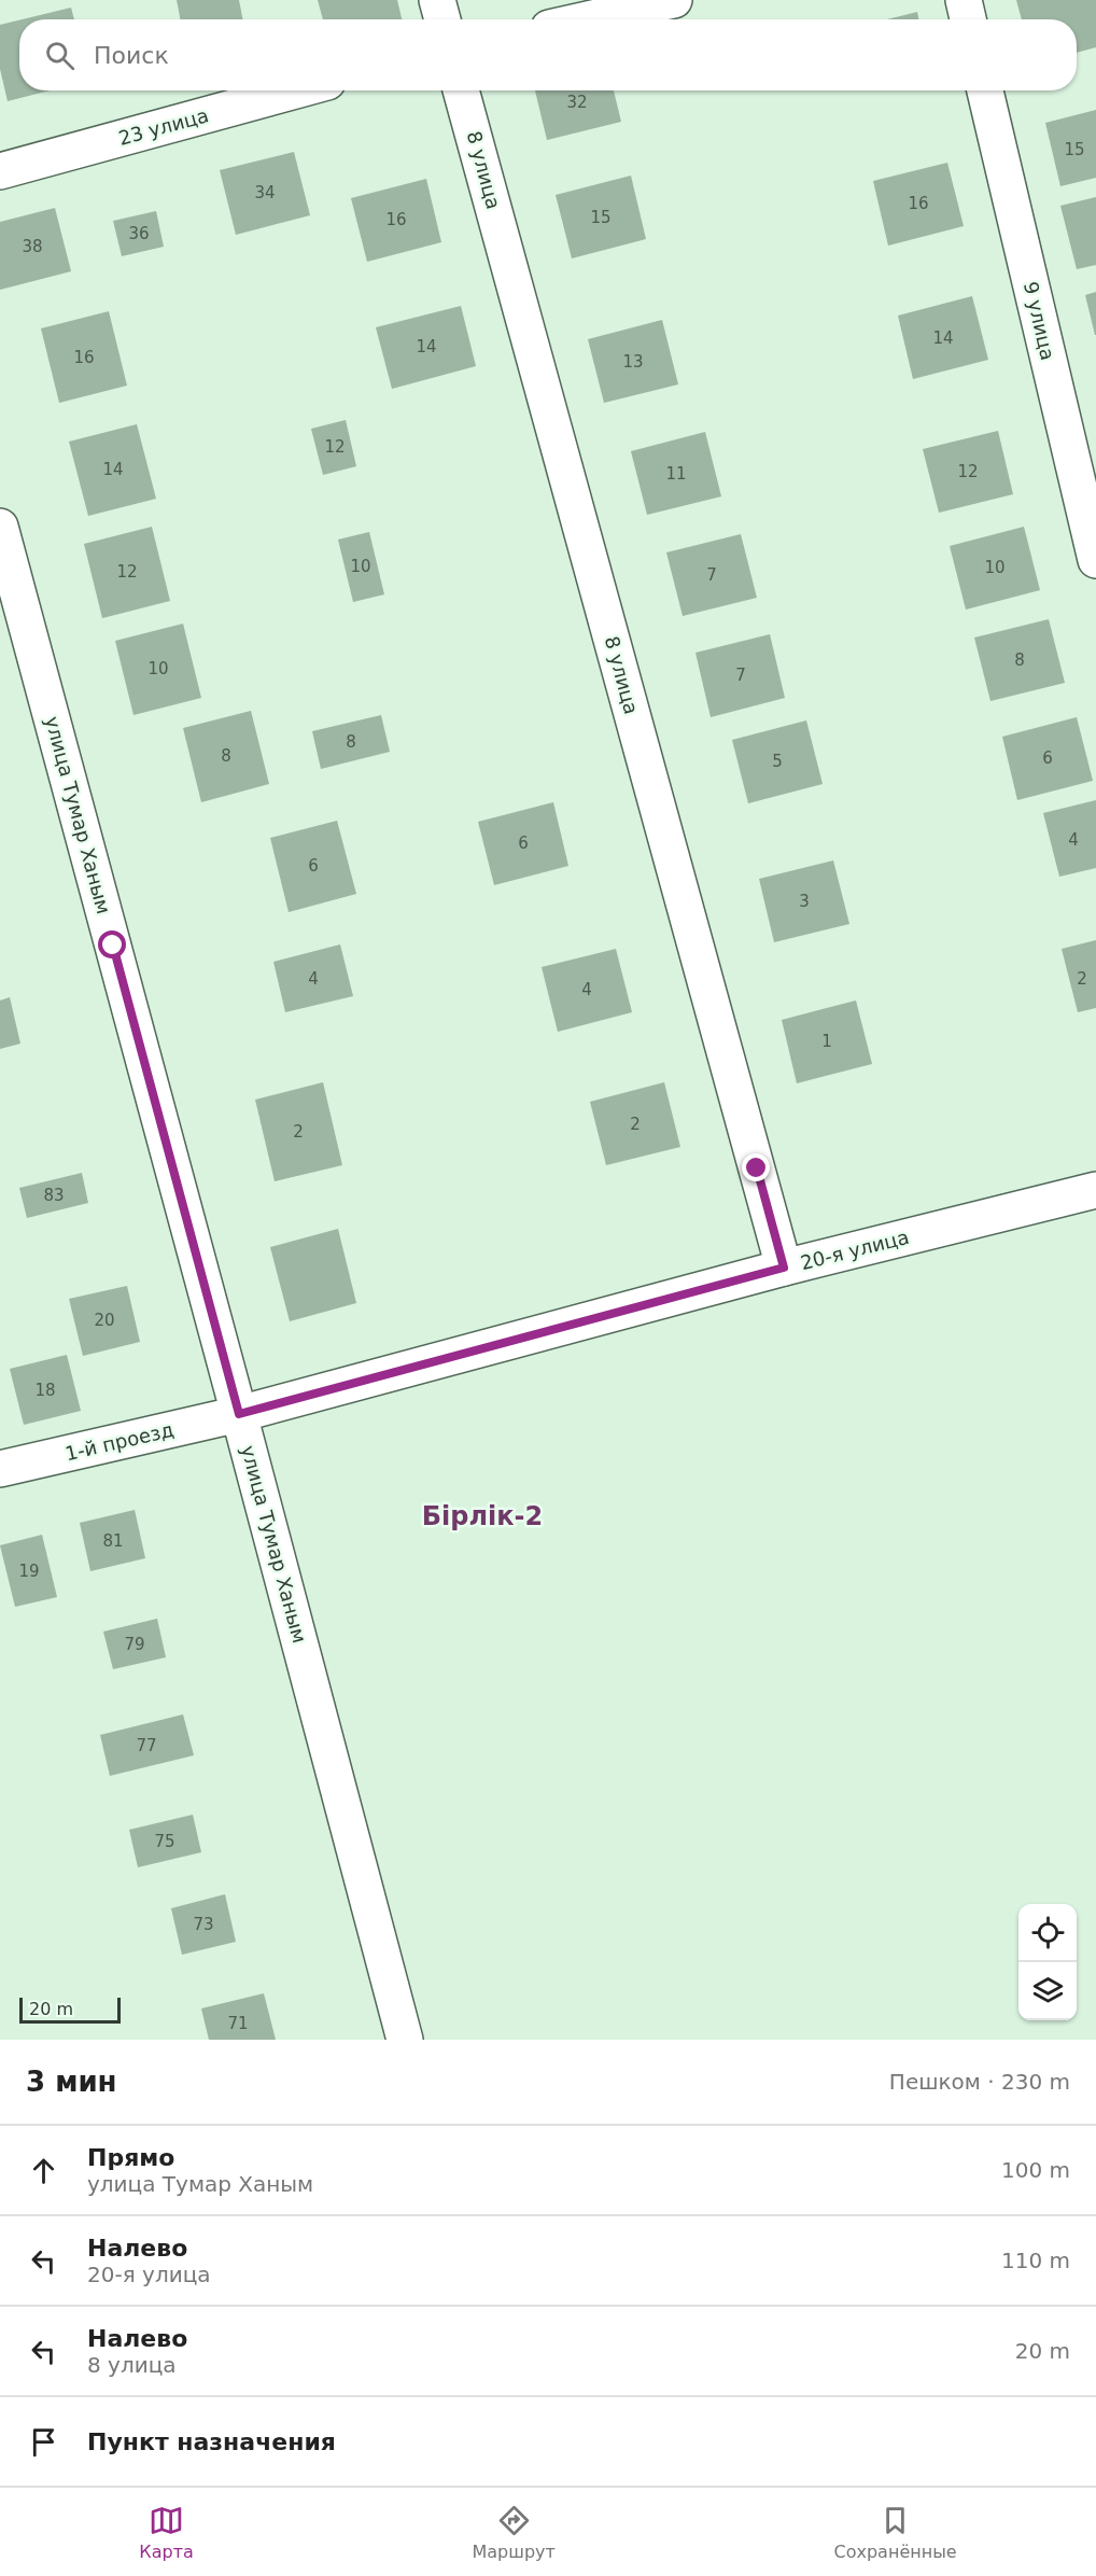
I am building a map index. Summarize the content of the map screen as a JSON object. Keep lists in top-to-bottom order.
{
  "streets": {
    "street": [
      "23 улица",
      "8 улица",
      "9 улица",
      "улица Тумар Ханым",
      "20-я улица",
      "1-й проезд"
    ]
  },
  "crossings": [
    ["8 улица", "20-я улица"],
    ["улица Тумар Ханым", "20-я улица"],
    ["улица Тумар Ханым", "1-й проезд"],
    ["20-я улица", "1-й проезд"]
  ],
  "districts": ["Бірлік-2"],
  "house_numbers": [
    "32",
    "15",
    "34",
    "16",
    "15",
    "16",
    "36",
    "38",
    "14",
    "14",
    "16",
    "13",
    "12",
    "14",
    "12",
    "11",
    "10",
    "10",
    "12",
    "7",
    "8",
    "10",
    "7",
    "8",
    "8",
    "6",
    "5",
    "4",
    "6",
    "6",
    "3",
    "4",
    "2",
    "4",
    "1",
    "2",
    "2",
    "83",
    "20",
    "18",
    "81",
    "19",
    "79",
    "77",
    "75",
    "73",
    "71"
  ],
  "scale_bar": "20 m",
  "page": {
    "search": "Поиск",
    "scale": "20 m",
    "heading": ["3 мин", "Пешком · 230 m"],
    "list": [
      ["Прямо", "улица Тумар Ханым", "100 m"],
      ["Налево", "20-я улица", "110 m"],
      ["Налево", "8 улица", "20 m"],
      "Пункт назначения"
    ],
    "nav": ["Карта", "Маршрут", "Сохранённые"]
  }
}
